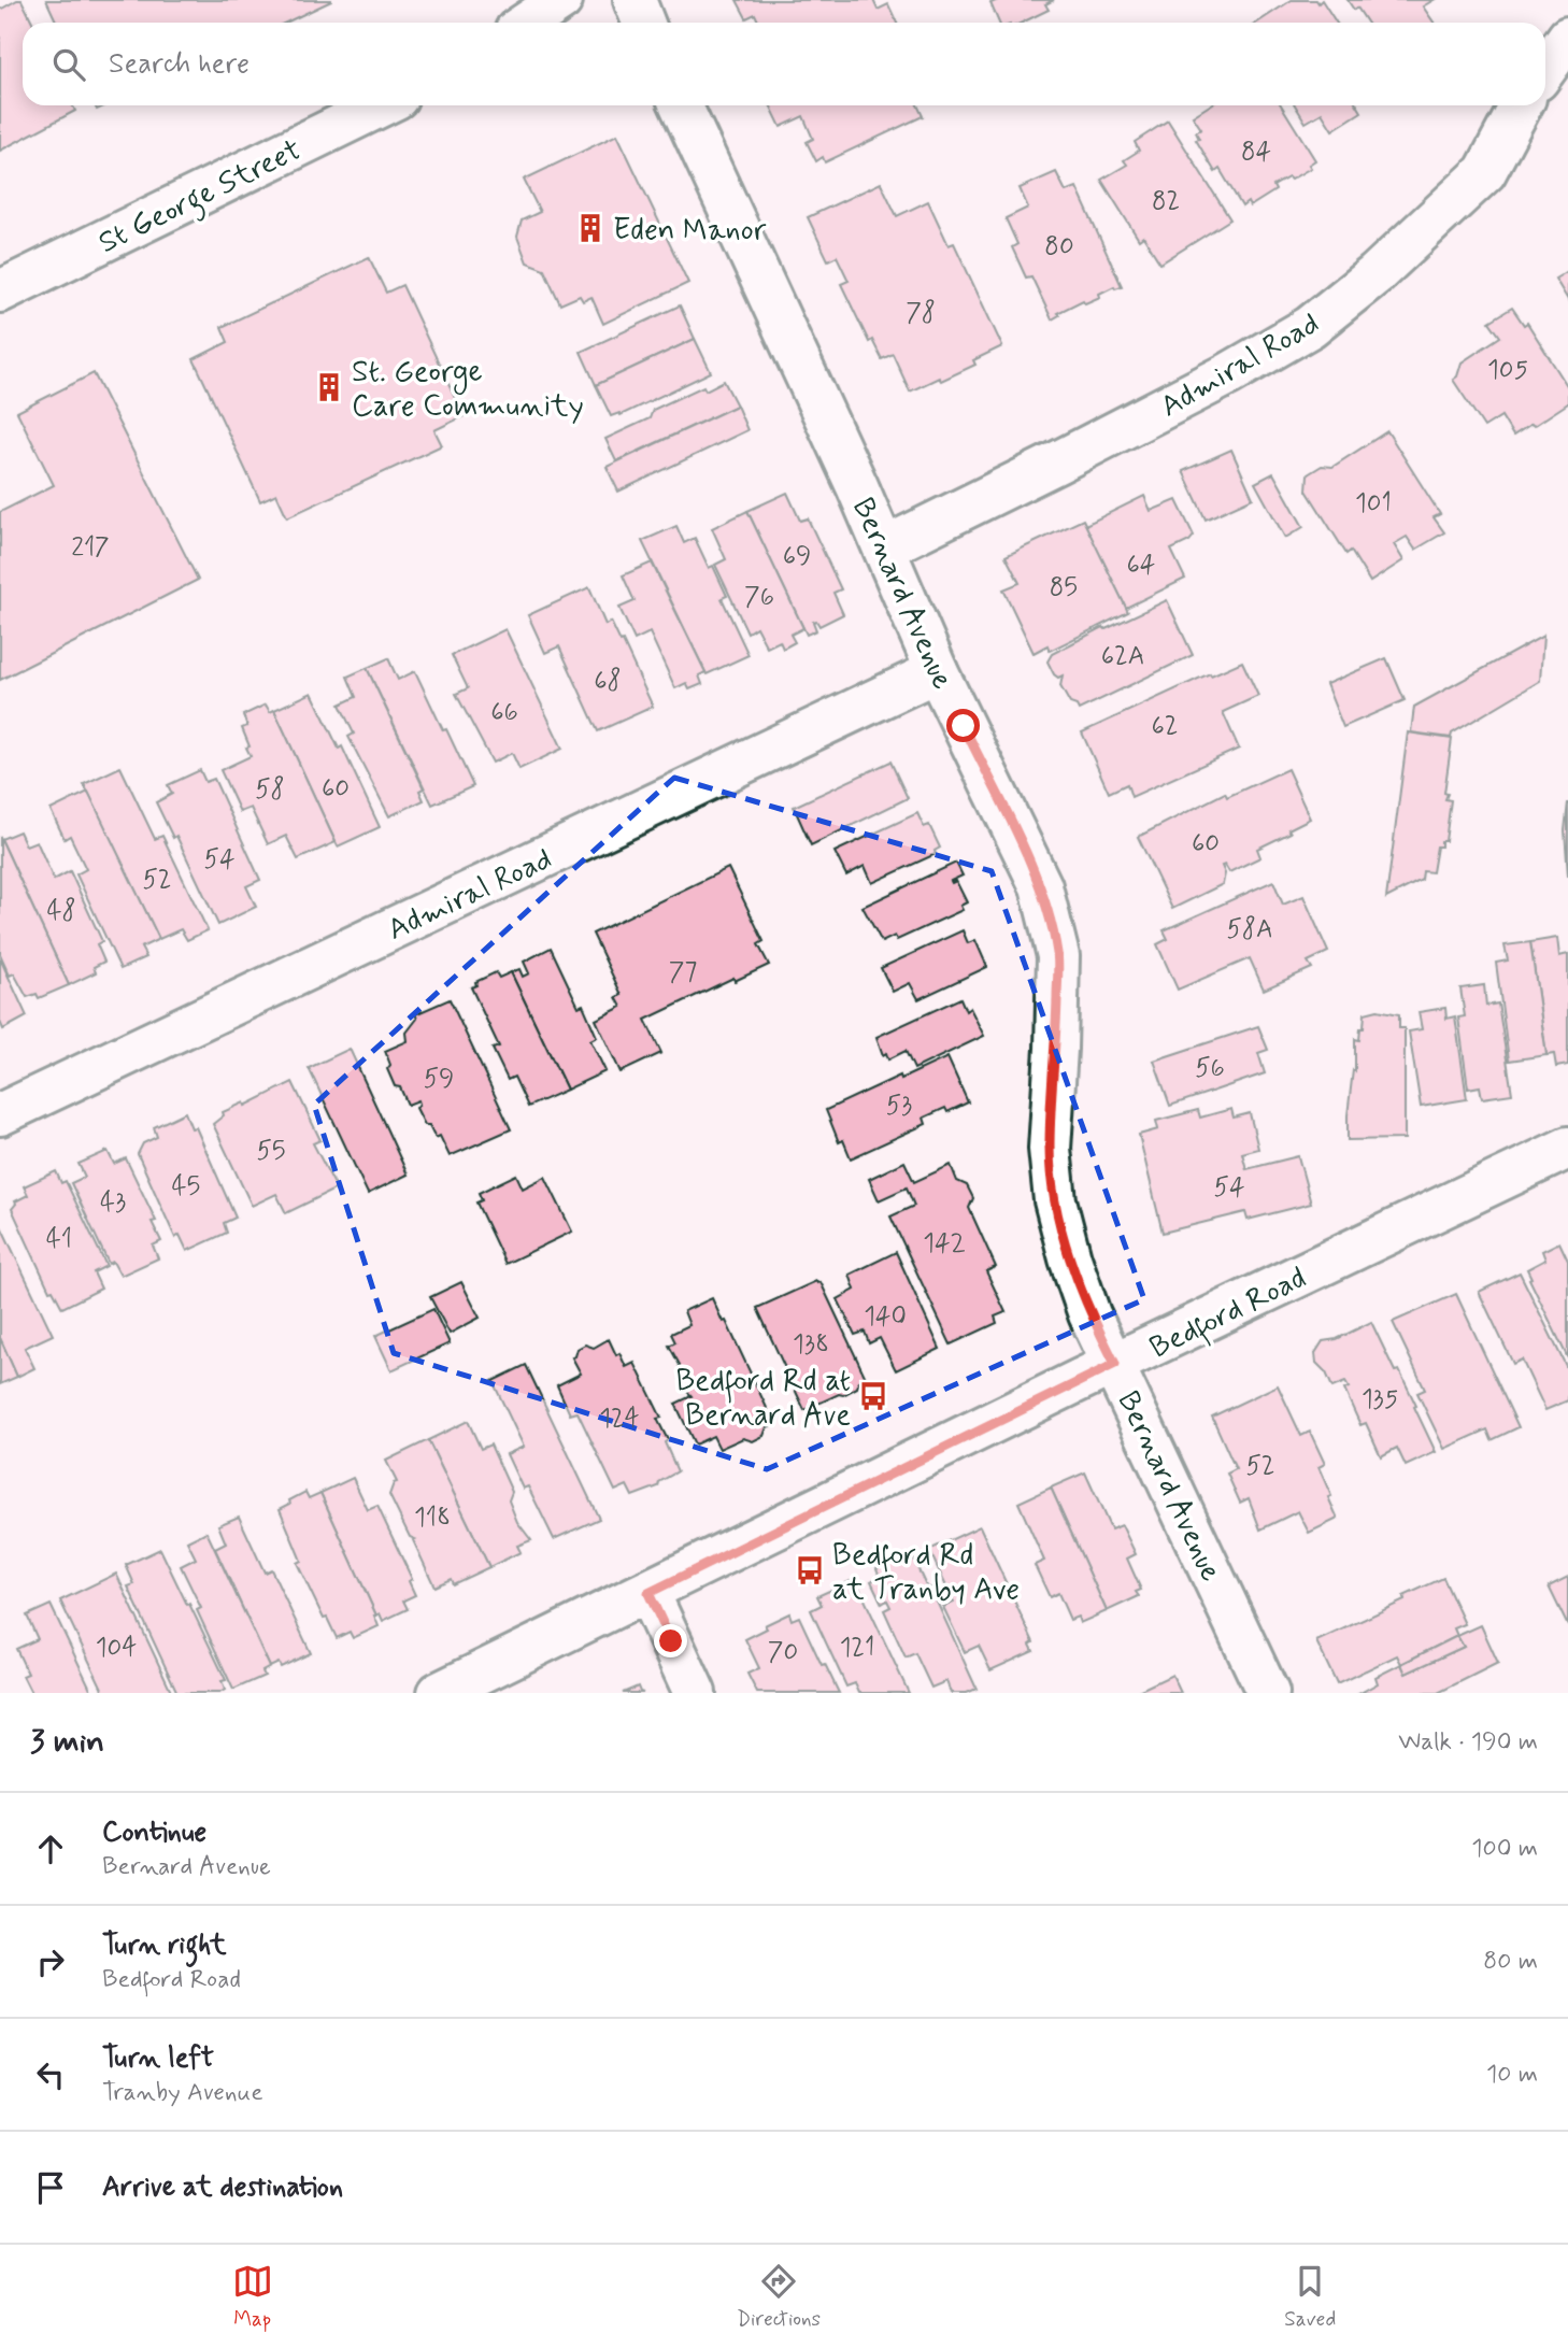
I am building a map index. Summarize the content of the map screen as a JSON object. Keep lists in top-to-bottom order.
{
  "streets": {
    "street": [
      "St George Street",
      "Admiral Road",
      "Bernard Avenue",
      "Bedford Road"
    ]
  },
  "crossings": [
    ["Admiral Road", "Bernard Avenue"],
    ["Bernard Avenue", "Bedford Road"]
  ],
  "places": {
    "building": ["Eden Manor", "St. George Care Community"],
    "bus stop": ["Bedford Rd at Bernard Ave", "Bedford Rd at Tranby Ave"]
  },
  "house_numbers": [
    "84",
    "82",
    "80",
    "78",
    "105",
    "101",
    "217",
    "69",
    "64",
    "85",
    "76",
    "62A",
    "68",
    "66",
    "62",
    "60",
    "58",
    "60",
    "54",
    "52",
    "48",
    "58A",
    "77",
    "56",
    "59",
    "53",
    "55",
    "45",
    "54",
    "43",
    "41",
    "142",
    "140",
    "138",
    "135",
    "124",
    "52",
    "118",
    "104",
    "121",
    "70"
  ],
  "page": {
    "search": "Search here",
    "heading": ["3 min", "Walk · 190 m"],
    "list": [
      ["Continue", "Bernard Avenue", "100 m"],
      ["Turn right", "Bedford Road", "80 m"],
      ["Turn left", "Tranby Avenue", "10 m"],
      "Arrive at destination"
    ],
    "nav": ["Map", "Directions", "Saved"]
  }
}
